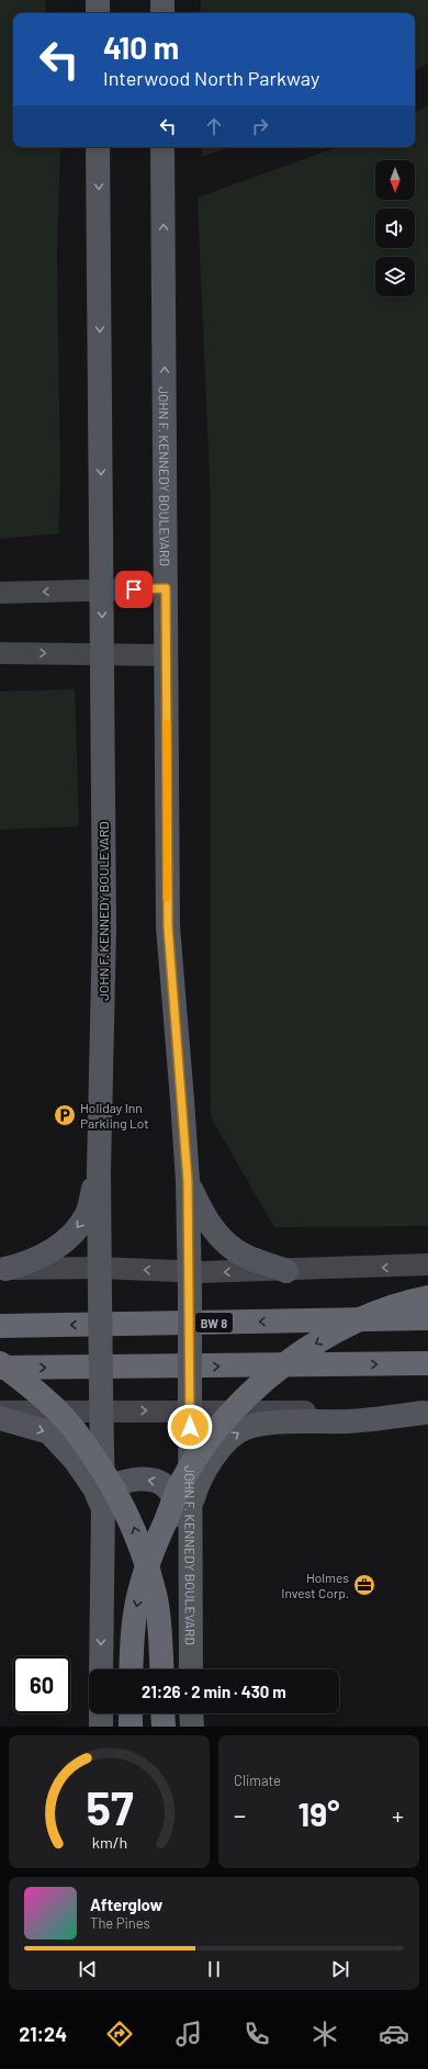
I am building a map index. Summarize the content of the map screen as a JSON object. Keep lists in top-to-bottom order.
{
  "streets": {
    "highway": ["BW 8"],
    "main road": ["JOHN F. KENNEDY BOULEVARD"]
  },
  "places": {
    "parking": ["Holiday Inn Parkiing Lot"],
    "office": ["Holmes Invest Corp."]
  },
  "north": "bottom",
  "page": {
    "turn": ["410 m", "Interwood North Parkway"],
    "limit": "60",
    "trip": "21:26 · 2 min · 430 m",
    "tile": "Climate",
    "heat": ["−", "19°", "+"],
    "song": ["Afterglow", "The Pines"],
    "tabs": "21:24",
    "gauge": ["57", "km/h"]
  }
}
